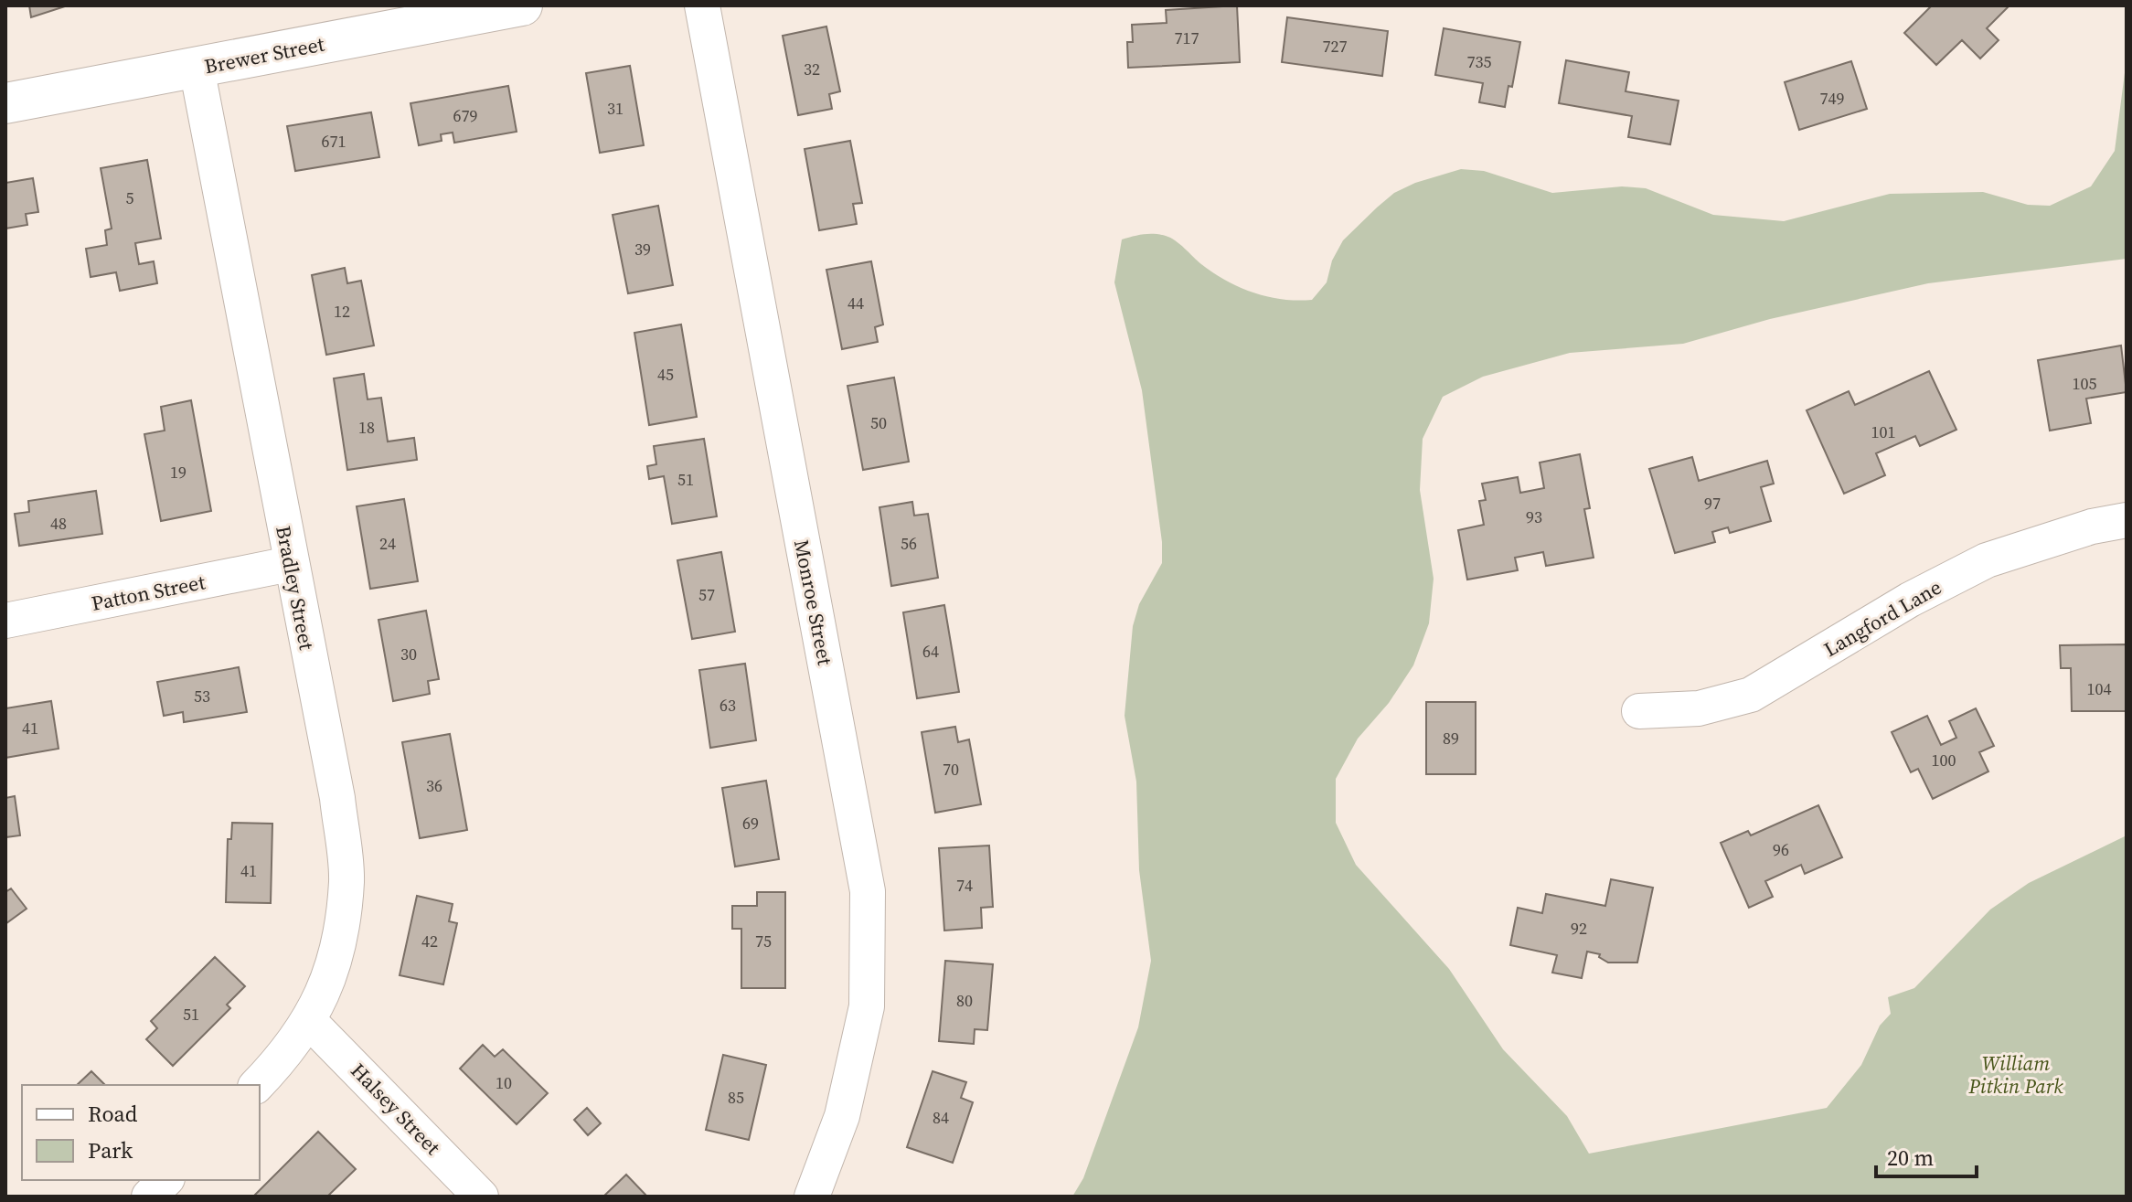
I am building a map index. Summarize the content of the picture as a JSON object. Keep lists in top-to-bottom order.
{
  "streets": {
    "street": [
      "Brewer Street",
      "Bradley Street",
      "Patton Street",
      "Monroe Street",
      "Langford Lane",
      "Halsey Street"
    ]
  },
  "crossings": [
    ["Brewer Street", "Bradley Street"],
    ["Bradley Street", "Patton Street"],
    ["Bradley Street", "Halsey Street"]
  ],
  "parks": ["William Pitkin Park"],
  "house_numbers": [
    "717",
    "727",
    "735",
    "32",
    "749",
    "31",
    "679",
    "671",
    "5",
    "39",
    "44",
    "12",
    "45",
    "105",
    "50",
    "18",
    "101",
    "19",
    "51",
    "97",
    "93",
    "48",
    "24",
    "56",
    "57",
    "64",
    "30",
    "104",
    "53",
    "63",
    "41",
    "89",
    "100",
    "70",
    "36",
    "69",
    "96",
    "41",
    "74",
    "92",
    "42",
    "75",
    "80",
    "51",
    "10",
    "85",
    "84"
  ],
  "legend": ["Road", "Park"],
  "scale_bar": "20 m"
}
